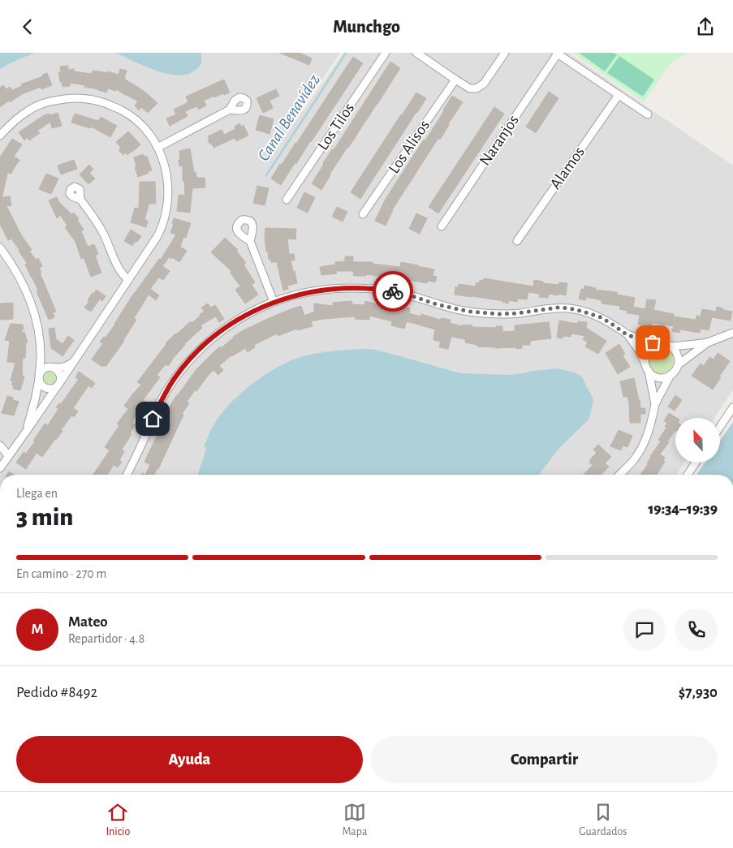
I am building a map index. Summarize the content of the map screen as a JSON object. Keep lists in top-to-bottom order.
{
  "streets": {
    "street": [
      "Los Tilos",
      "Naranjos",
      "Los Alisos",
      "Alamos"
    ]
  },
  "water": ["Canal Benavídez"],
  "north": "top left",
  "page": {
    "header": "Munchgo",
    "heading": ["3 min", "Llega en", "19:34–19:39"],
    "panel": [
      "Mateo",
      "Repartidor · 4.8",
      "Pedido #8492",
      "$7,930"
    ],
    "bar": "En camino · 270 m",
    "round": "M",
    "buttons": ["Ayuda", "Compartir"],
    "tabs": ["Inicio", "Mapa", "Guardados"]
  }
}
